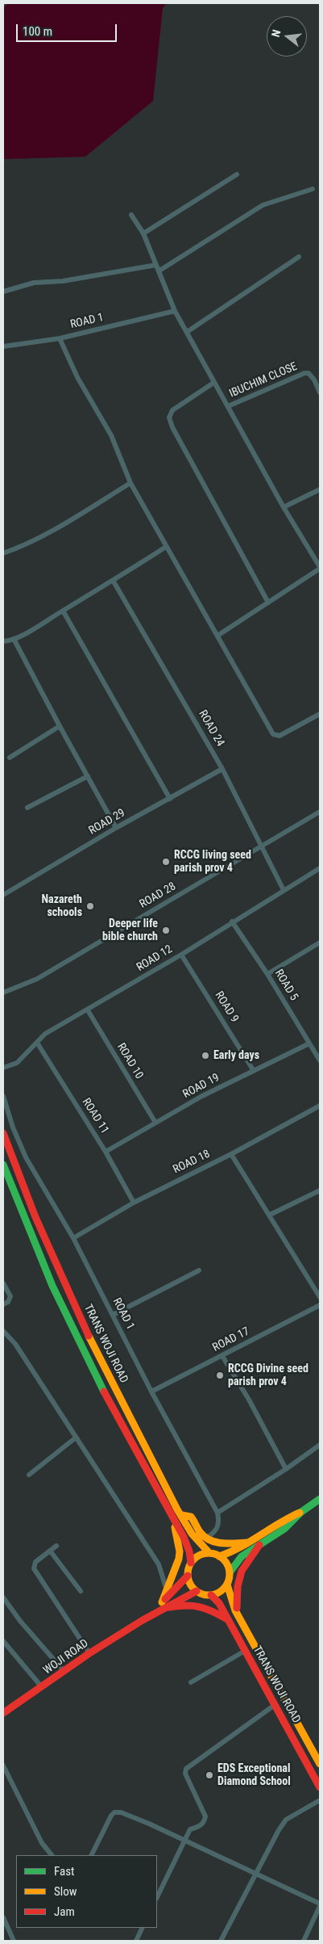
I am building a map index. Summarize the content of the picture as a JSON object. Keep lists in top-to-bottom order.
{
  "streets": {
    "main road": ["TRANS WOJI ROAD", "WOJI ROAD"],
    "street": [
      "ROAD 1",
      "IBUCHIM CLOSE",
      "ROAD 24",
      "ROAD 29",
      "ROAD 28",
      "ROAD 12",
      "ROAD 5",
      "ROAD 9",
      "ROAD 10",
      "ROAD 19",
      "ROAD 11",
      "ROAD 18",
      "ROAD 17"
    ]
  },
  "crossings": [
    ["ROAD 1", "ROAD 18"],
    ["ROAD 1", "ROAD 17"],
    ["ROAD 24", "ROAD 29"],
    ["ROAD 24", "ROAD 28"],
    ["ROAD 24", "ROAD 12"],
    ["ROAD 12", "ROAD 5"],
    ["ROAD 12", "ROAD 9"],
    ["ROAD 12", "ROAD 10"],
    ["ROAD 12", "ROAD 11"],
    ["ROAD 5", "ROAD 19"],
    ["ROAD 9", "ROAD 19"],
    ["ROAD 10", "ROAD 19"],
    ["ROAD 19", "ROAD 11"],
    ["ROAD 11", "ROAD 18"],
    ["TRANS WOJI ROAD", "WOJI ROAD"]
  ],
  "places": [
    "RCCG living seed parish prov 4",
    "Nazareth schools",
    "Deeper life bible church",
    "Early days",
    "RCCG Divine seed parish prov 4",
    "EDS Exceptional Diamond School"
  ],
  "legend": ["Fast", "Slow", "Jam"],
  "scale_bar": "100 m",
  "north": "left"
}
